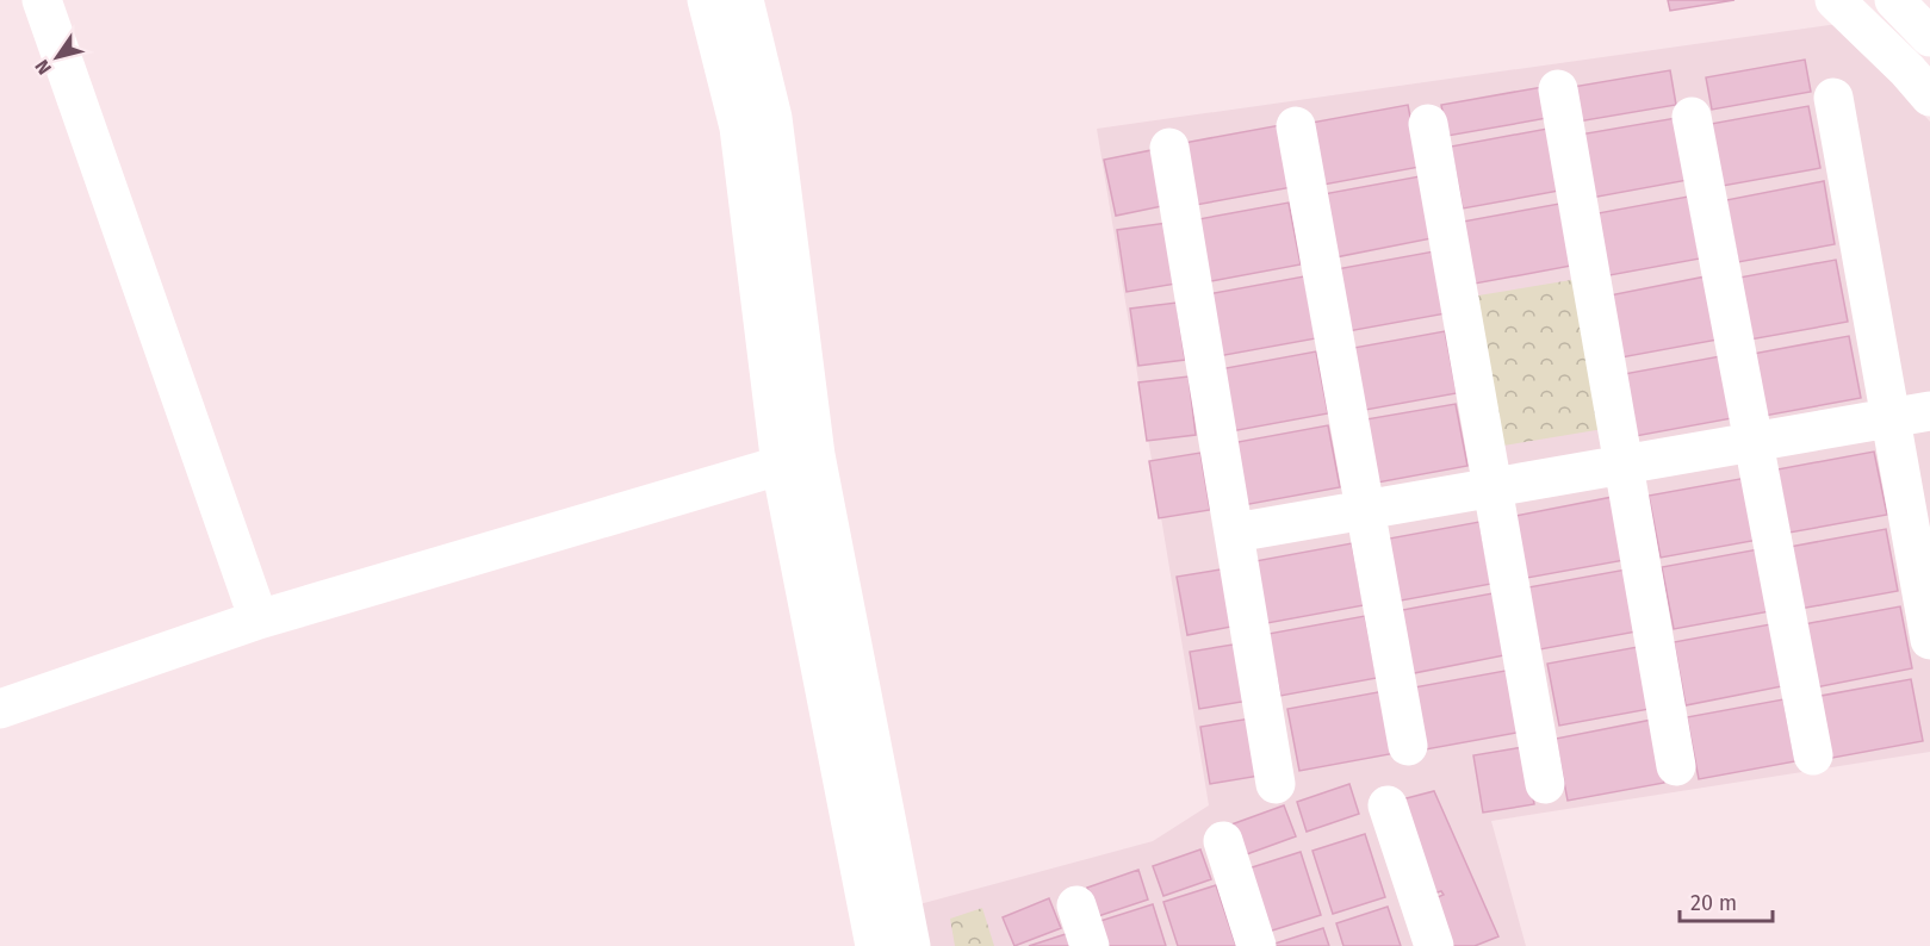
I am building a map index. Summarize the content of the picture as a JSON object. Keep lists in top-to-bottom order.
{
  "scale_bar": "20 m",
  "north": "bottom left"
}
